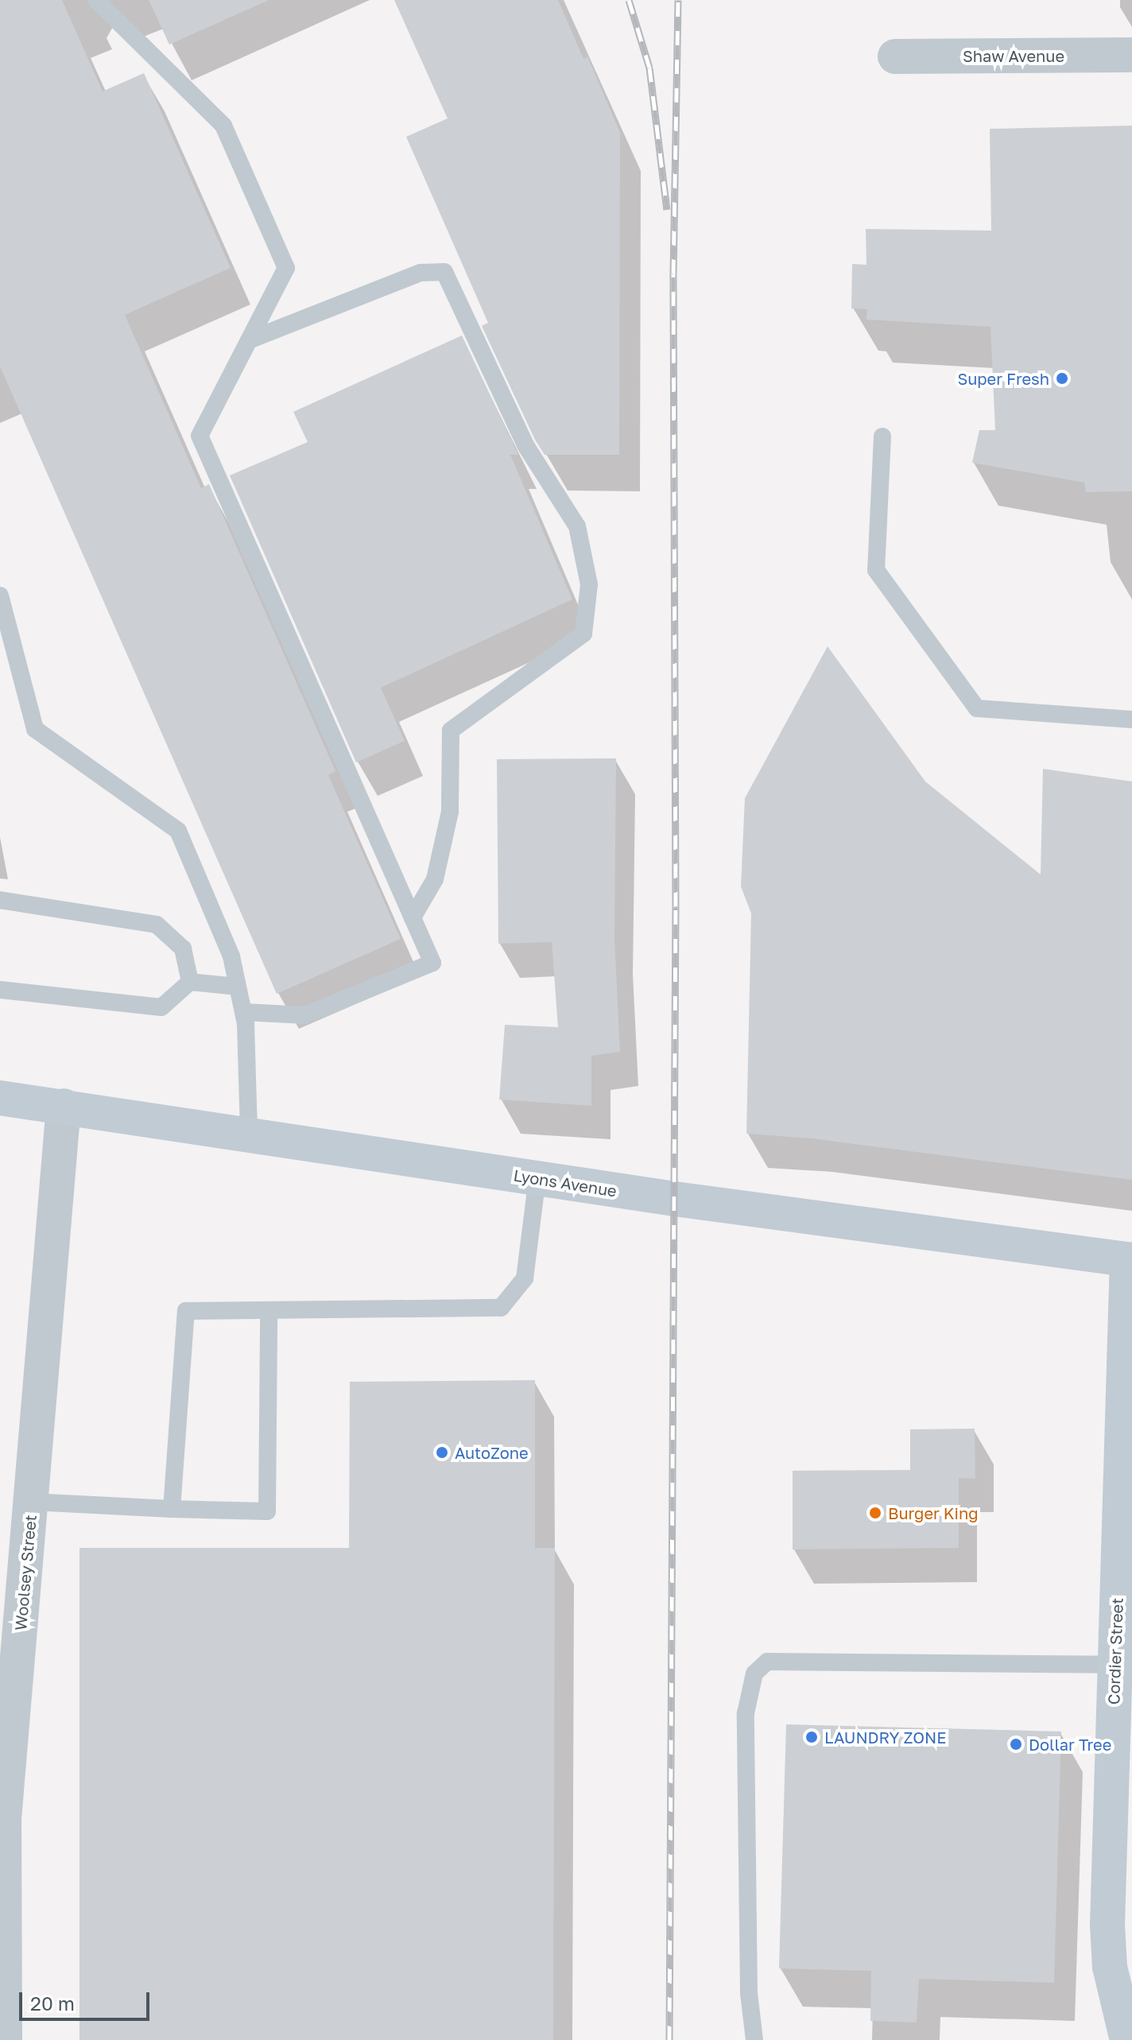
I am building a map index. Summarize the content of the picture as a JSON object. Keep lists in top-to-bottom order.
{
  "streets": {
    "main road": ["Lyons Avenue", "Cordier Street"],
    "street": ["Shaw Avenue", "Woolsey Street"]
  },
  "crossings": [
    ["Lyons Avenue", "Woolsey Street"],
    ["Lyons Avenue", "Cordier Street"]
  ],
  "places": [
    "Super Fresh",
    "AutoZone",
    "Burger King",
    "LAUNDRY ZONE",
    "Dollar Tree"
  ],
  "scale_bar": "20 m"
}
